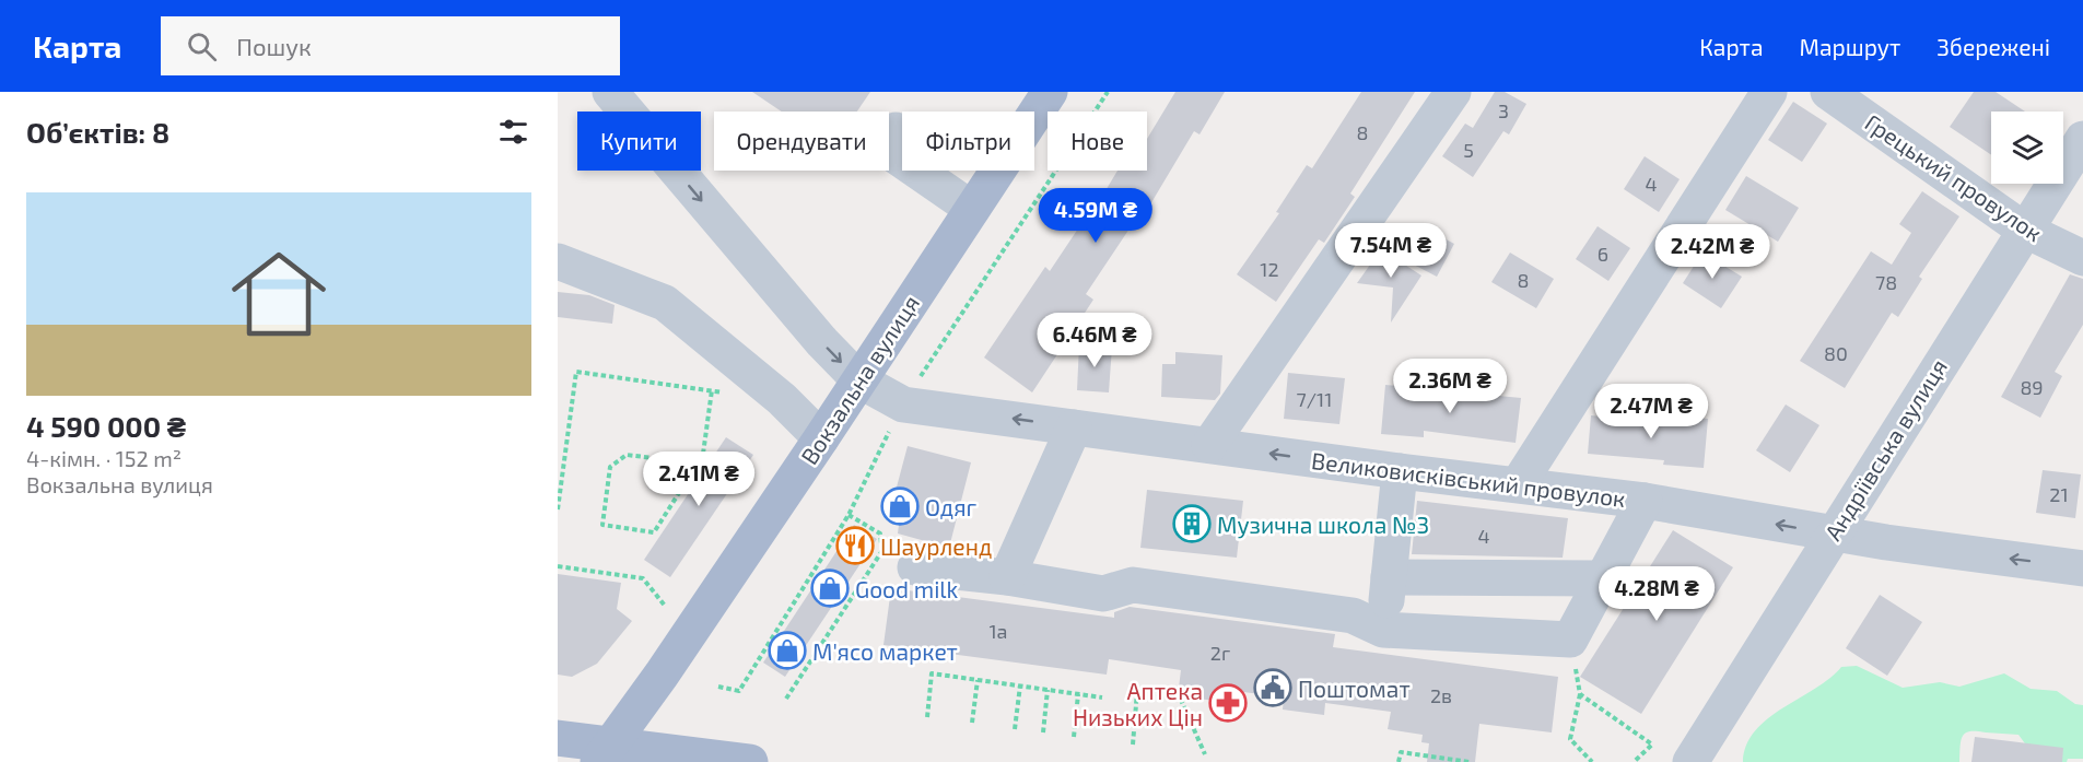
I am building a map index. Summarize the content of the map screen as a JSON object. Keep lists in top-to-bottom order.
{
  "streets": {
    "main road": ["Вокзальна вулиця"],
    "street": ["Грецький провулок", "Андріївська вулиця", "Великовисківський провулок"]
  },
  "crossings": [
    ["Грецький провулок", "Андріївська вулиця"],
    ["Вокзальна вулиця", "Великовисківський провулок"],
    ["Андріївська вулиця", "Великовисківський провулок"]
  ],
  "places": {
    "shop": ["Одяг", "Good milk", "М'ясо маркет"],
    "building": ["Музична школа №3"],
    "restaurant": ["Шаурленд"],
    "public building": ["Поштомат"],
    "pharmacy": ["Аптека Низьких Цін"]
  },
  "house_numbers": [
    "3",
    "8",
    "5",
    "4",
    "6",
    "12",
    "8",
    "78",
    "80",
    "89",
    "7/11",
    "21",
    "4",
    "1а",
    "2г",
    "2в"
  ],
  "page": {
    "header": "Карта",
    "search": "Пошук",
    "nav": ["Карта", "Маршрут", "Збережені"],
    "heading": "Об’єктів: 8",
    "chip": [
      "Купити",
      "Орендувати",
      "Фільтри",
      "Нове"
    ],
    "list": [
      {
        "name": "4 590 000 ₴",
        "note": "4-кімн. · 152 m² · Вокзальна вулиця"
      }
    ],
    "price": [
      "4.59M ₴",
      "7.54M ₴",
      "2.42M ₴",
      "6.46M ₴",
      "2.36M ₴",
      "2.47M ₴",
      "2.41M ₴",
      "4.28M ₴"
    ]
  }
}
